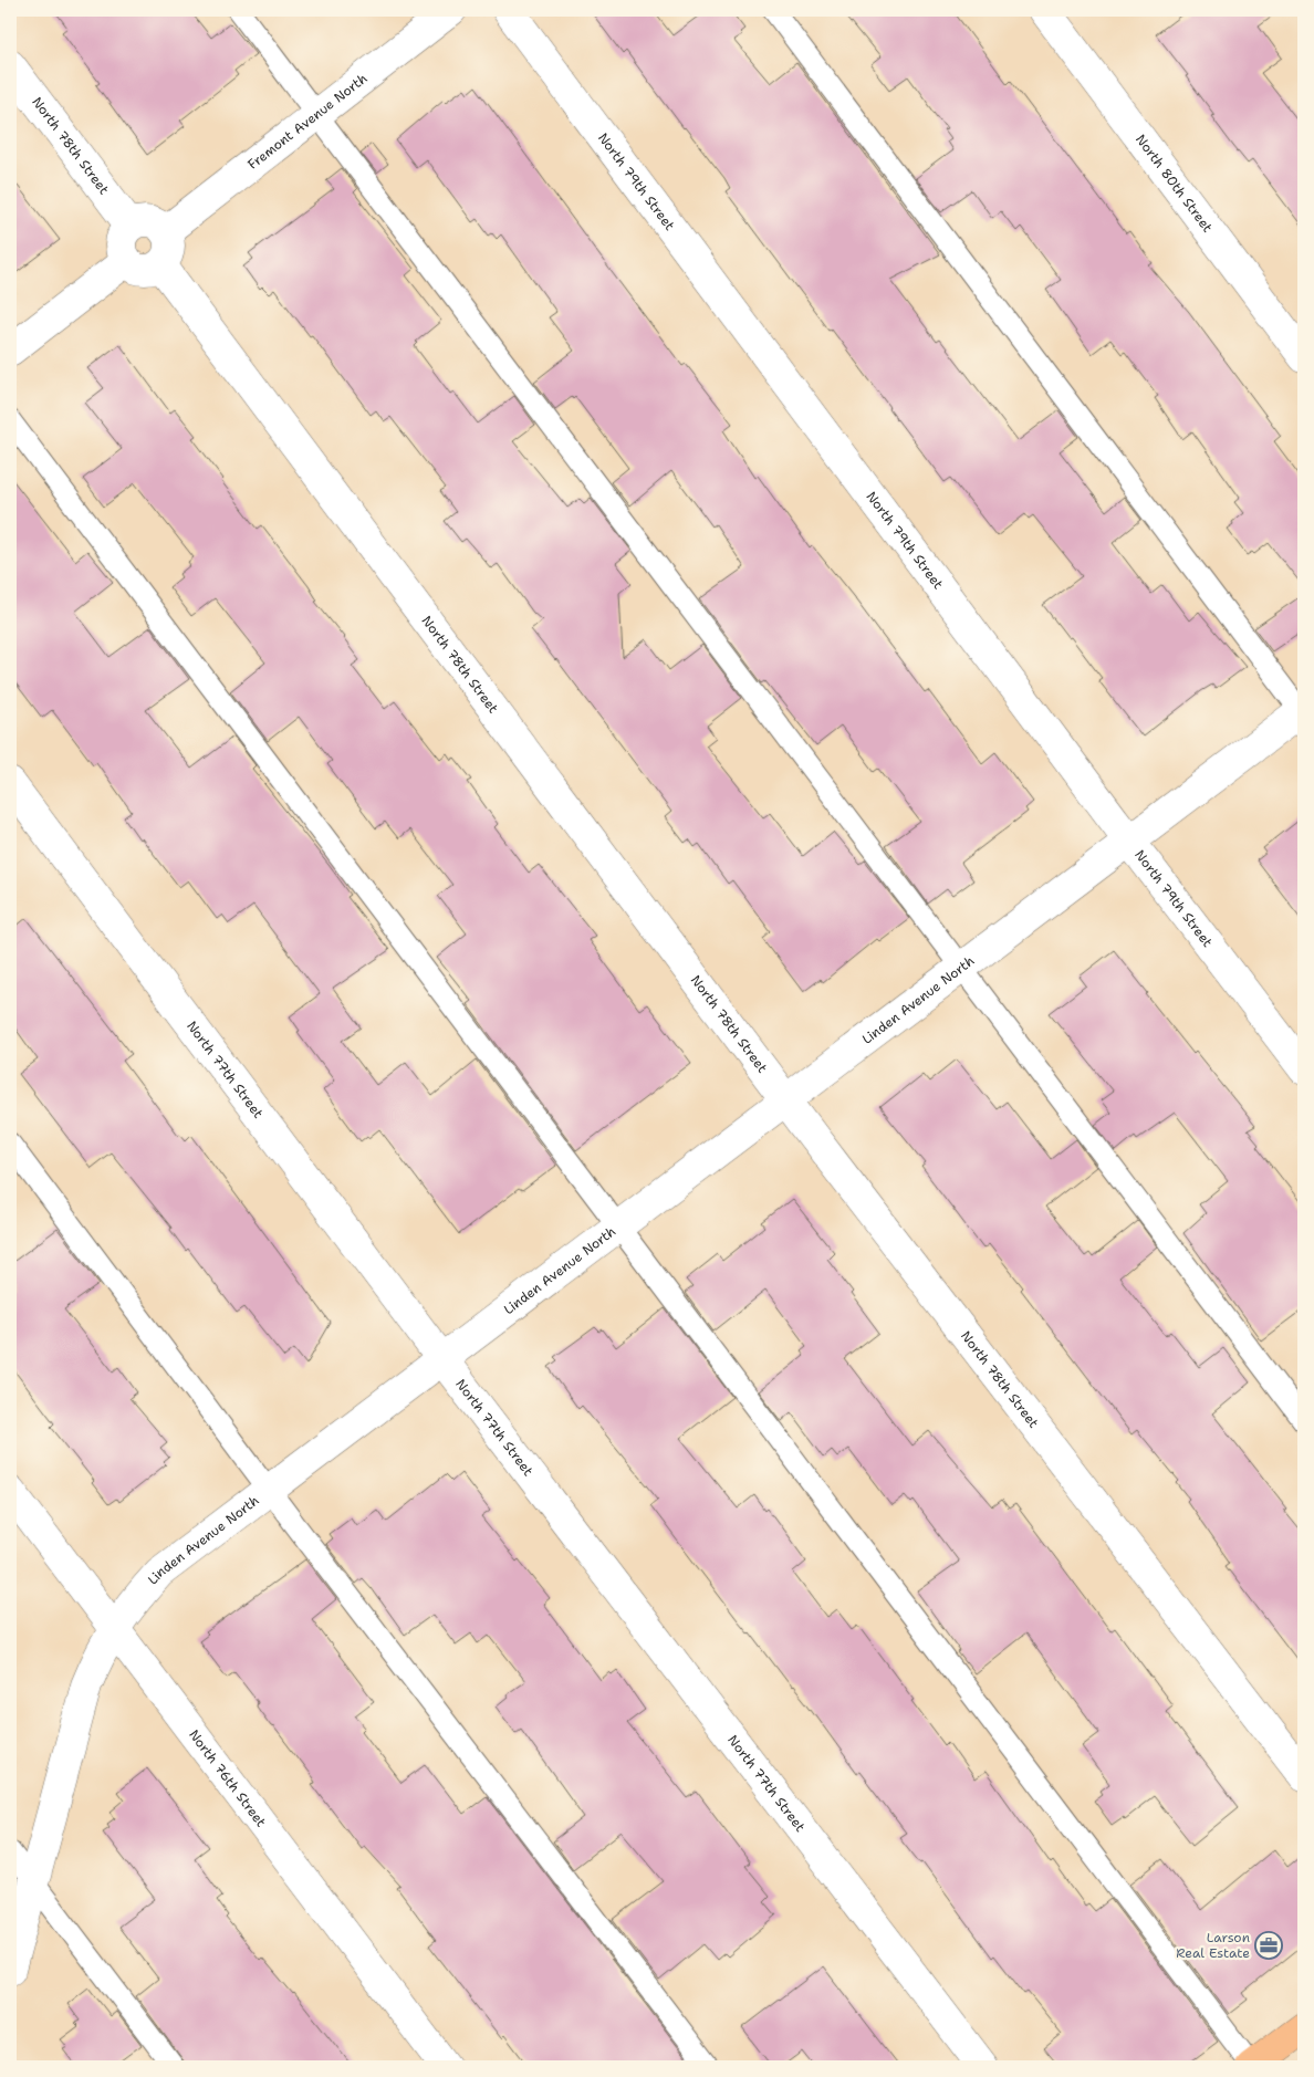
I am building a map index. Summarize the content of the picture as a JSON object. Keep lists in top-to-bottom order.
{
  "streets": {
    "street": [
      "Fremont Avenue North",
      "North 78th Street",
      "North 79th Street",
      "North 80th Street",
      "Linden Avenue North",
      "North 77th Street",
      "North 76th Street"
    ]
  },
  "crossings": [
    ["Fremont Avenue North", "North 78th Street"],
    ["North 78th Street", "Linden Avenue North"],
    ["North 79th Street", "Linden Avenue North"],
    ["Linden Avenue North", "North 77th Street"],
    ["Linden Avenue North", "North 76th Street"]
  ],
  "places": {
    "office": ["Larson Real Estate"]
  }
}
